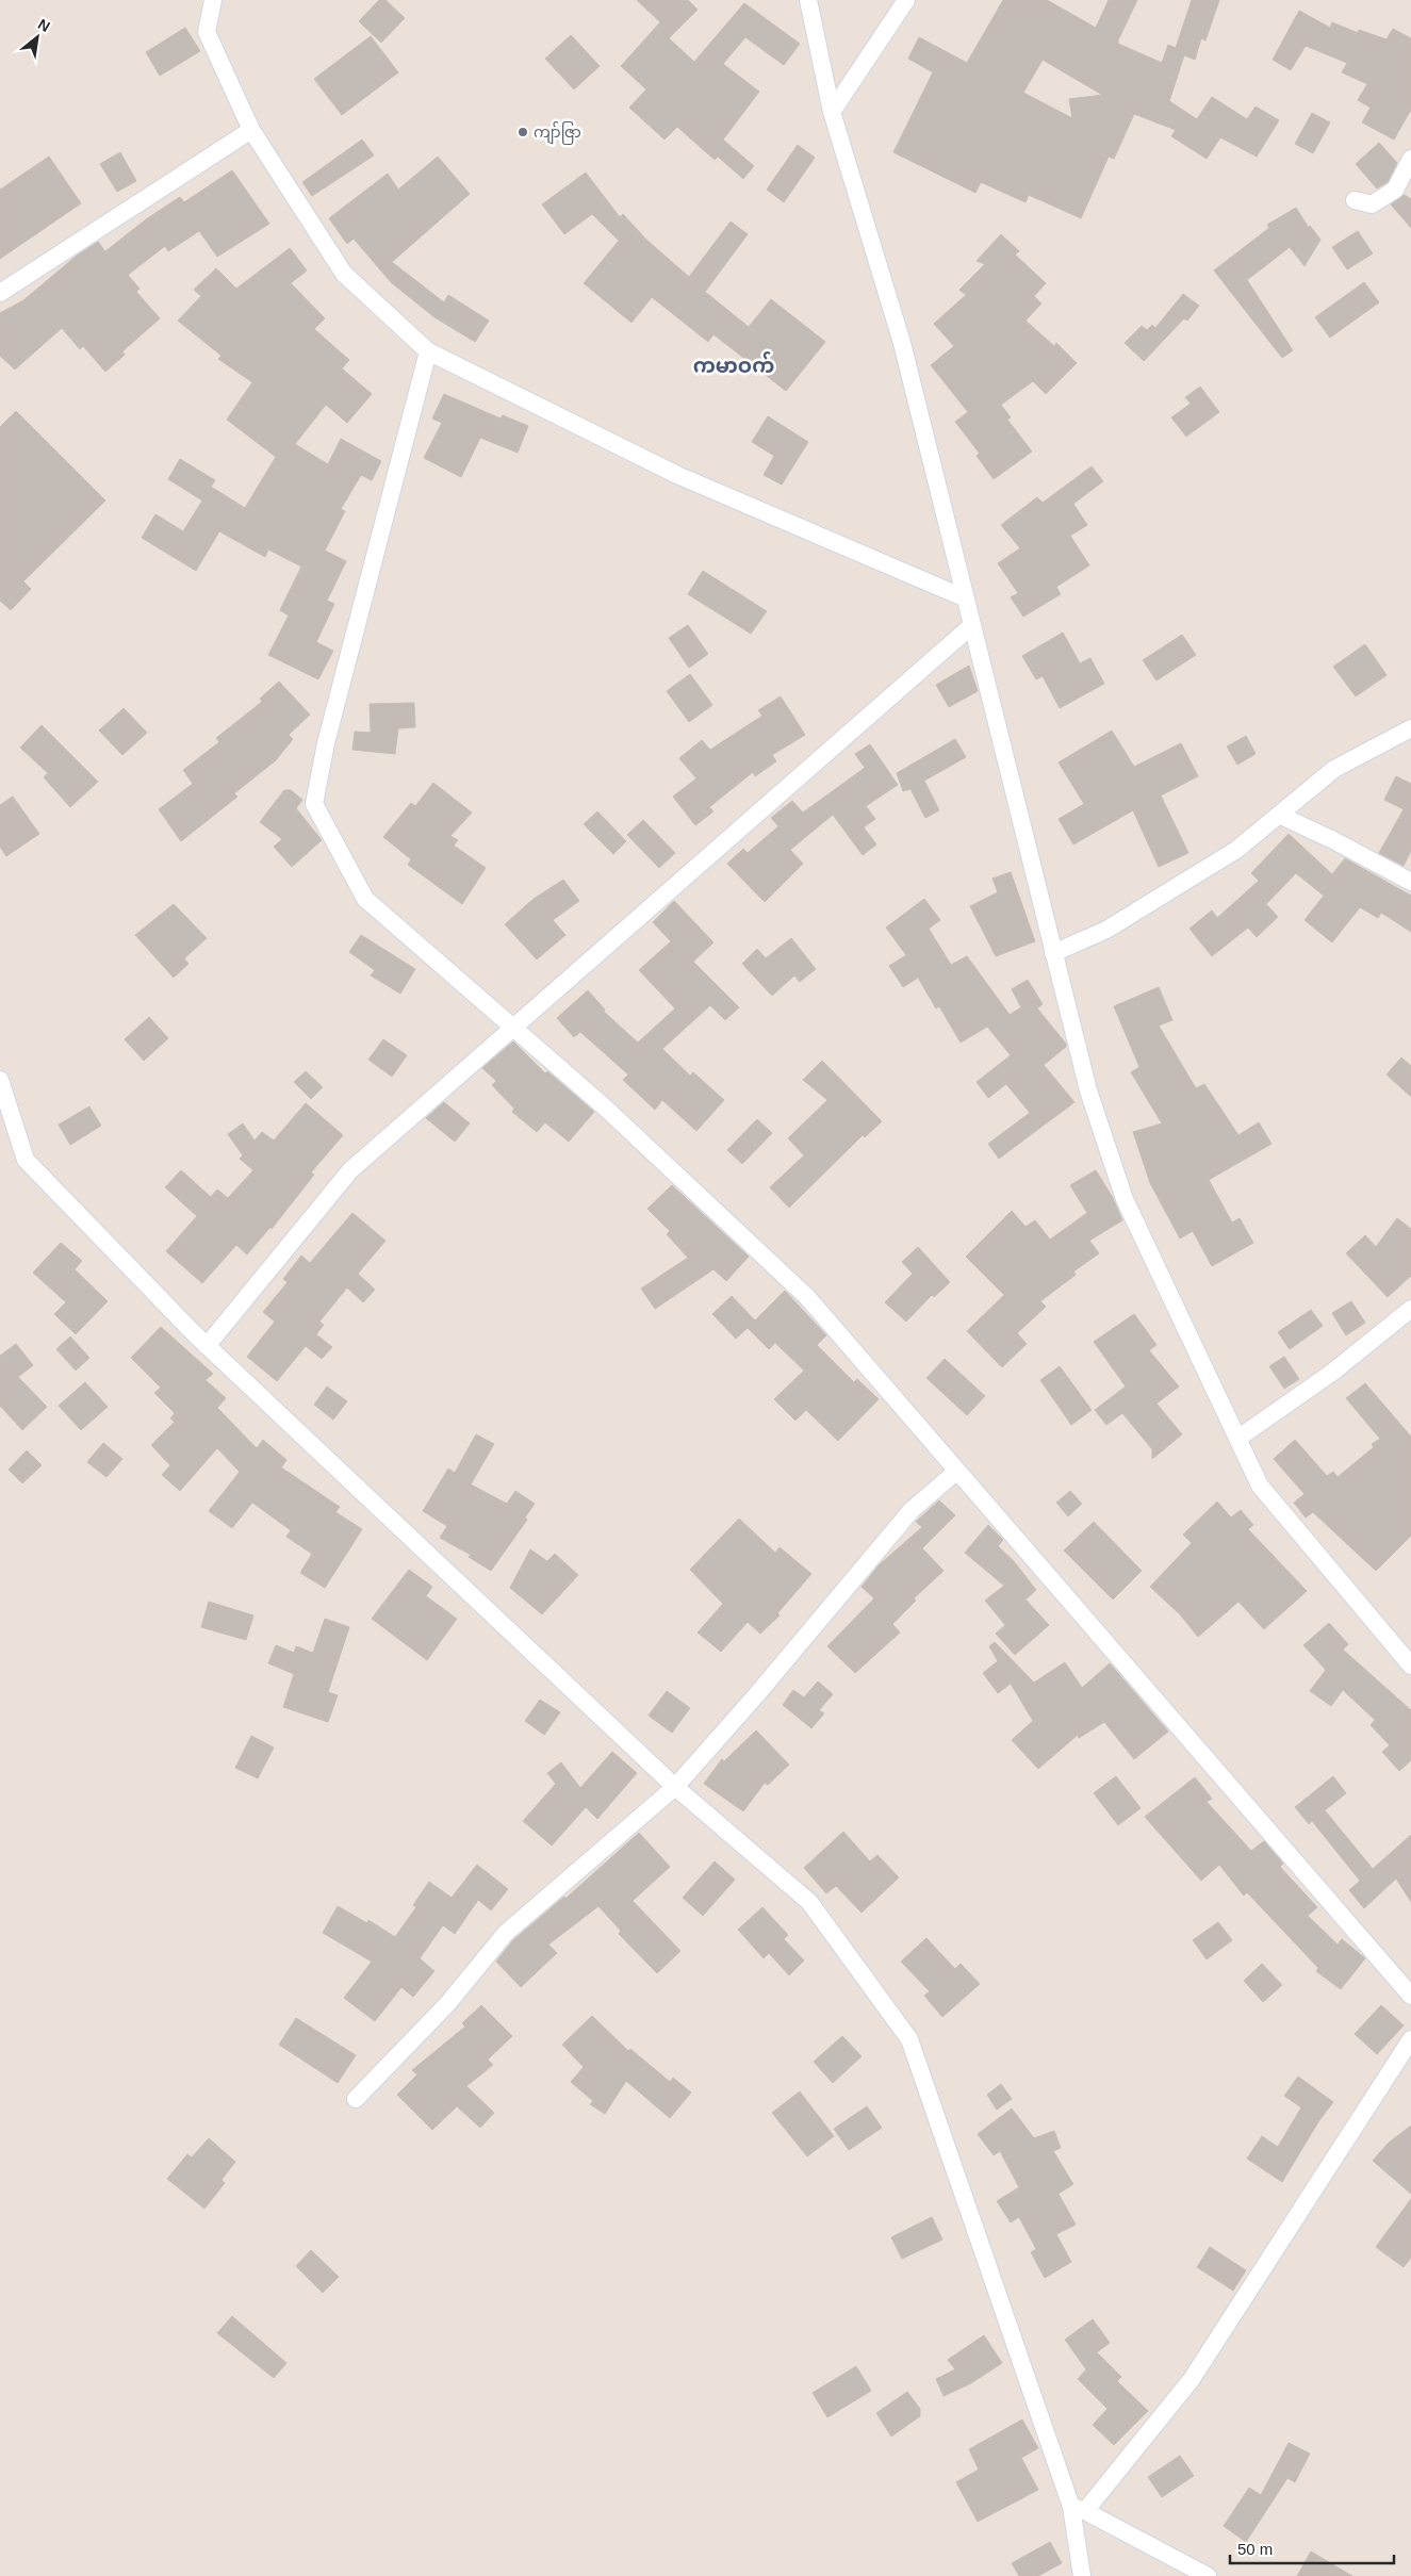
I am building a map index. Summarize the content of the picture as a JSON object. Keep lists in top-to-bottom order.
{
  "districts": ["ကမာဝက်"],
  "places": ["ကျာ်ဇြာ"],
  "scale_bar": "50 m",
  "north": "top right"
}
